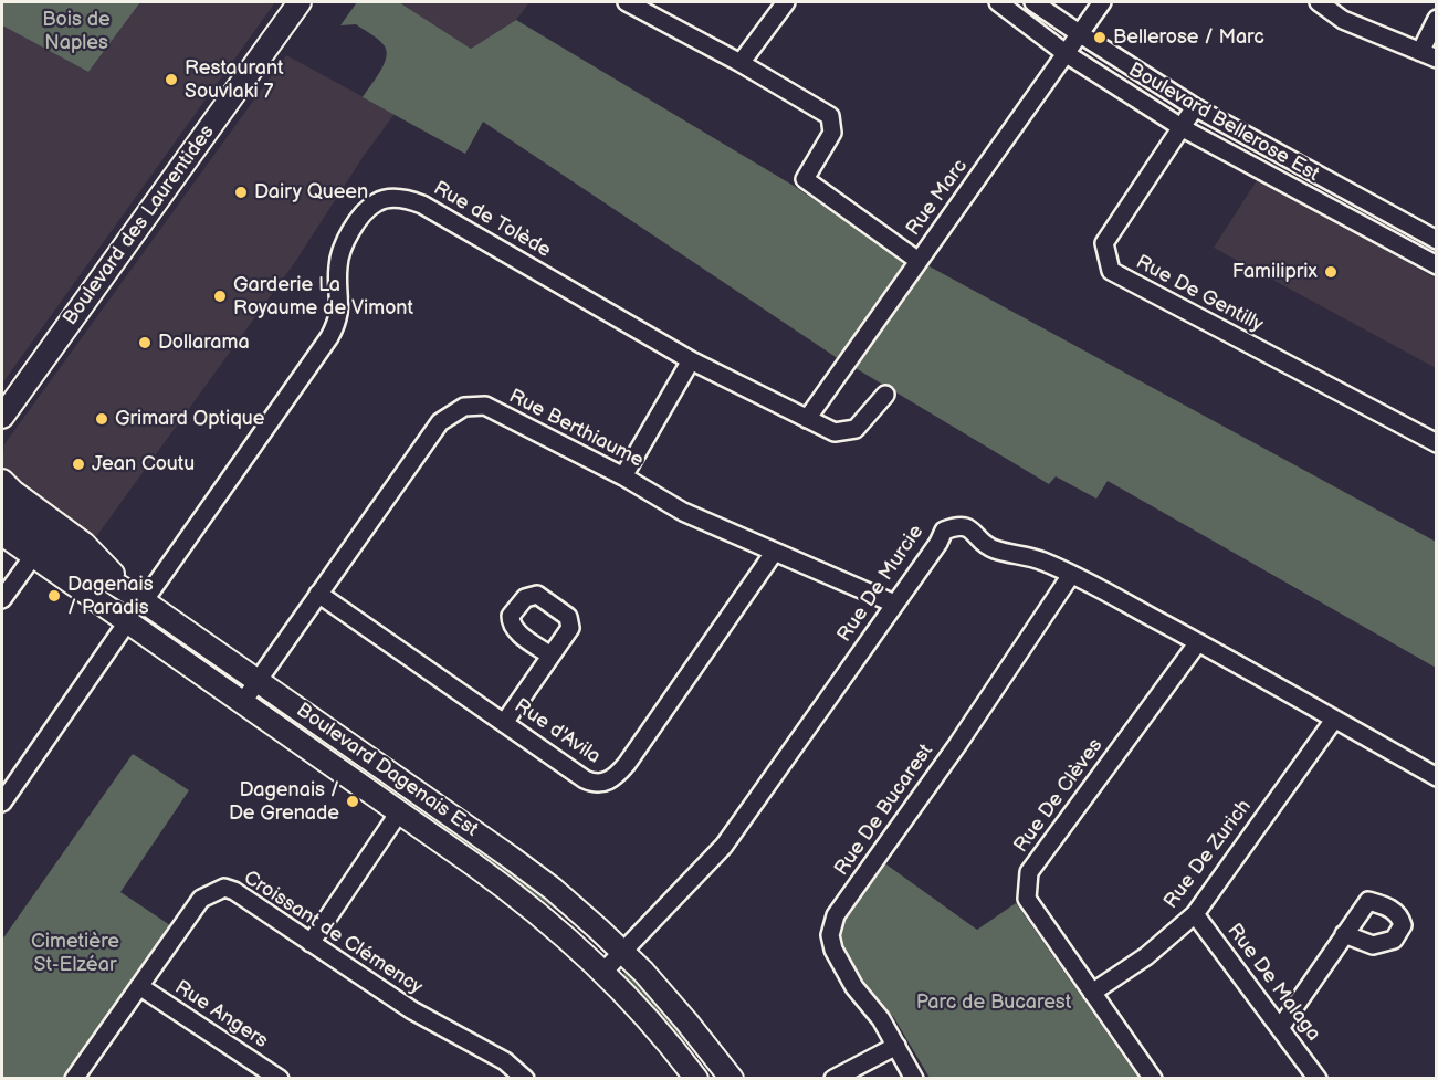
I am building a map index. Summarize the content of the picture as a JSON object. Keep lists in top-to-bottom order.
{
  "streets": {
    "main road": ["Boulevard des Laurentides", "Boulevard Dagenais Est"],
    "street": [
      "Boulevard Bellerose Est",
      "Rue Marc",
      "Rue de Tolède",
      "Rue De Gentilly",
      "Rue Berthiaume",
      "Rue De Murcie",
      "Rue d'Avila",
      "Rue De Clèves",
      "Rue De Bucarest",
      "Rue De Zurich",
      "Croissant de Clémency",
      "Rue De Malaga",
      "Rue Angers"
    ]
  },
  "crossings": [
    ["Boulevard Bellerose Est", "Rue Marc"],
    ["Boulevard Bellerose Est", "Rue De Gentilly"],
    ["Rue Marc", "Rue de Tolède"],
    ["Rue de Tolède", "Boulevard Dagenais Est"],
    ["Rue Berthiaume", "Rue De Murcie"],
    ["Rue Berthiaume", "Rue d'Avila"],
    ["Rue Berthiaume", "Boulevard Dagenais Est"],
    ["Rue De Murcie", "Boulevard Dagenais Est"],
    ["Rue De Murcie", "Rue De Clèves"],
    ["Rue De Murcie", "Rue De Bucarest"],
    ["Rue De Murcie", "Rue De Zurich"],
    ["Rue De Clèves", "Rue De Zurich"],
    ["Rue De Zurich", "Rue De Malaga"],
    ["Croissant de Clémency", "Rue Angers"]
  ],
  "parks": ["Bois de Naples", "Cimetière St-Elzéar", "Parc de Bucarest"],
  "places": [
    "Bellerose / Marc",
    "Restaurant Souvlaki 7",
    "Dairy Queen",
    "Familiprix",
    "Garderie La Royaume de Vimont",
    "Dollarama",
    "Grimard Optique",
    "Jean Coutu",
    "Dagenais / Paradis",
    "Dagenais / De Grenade"
  ]
}
